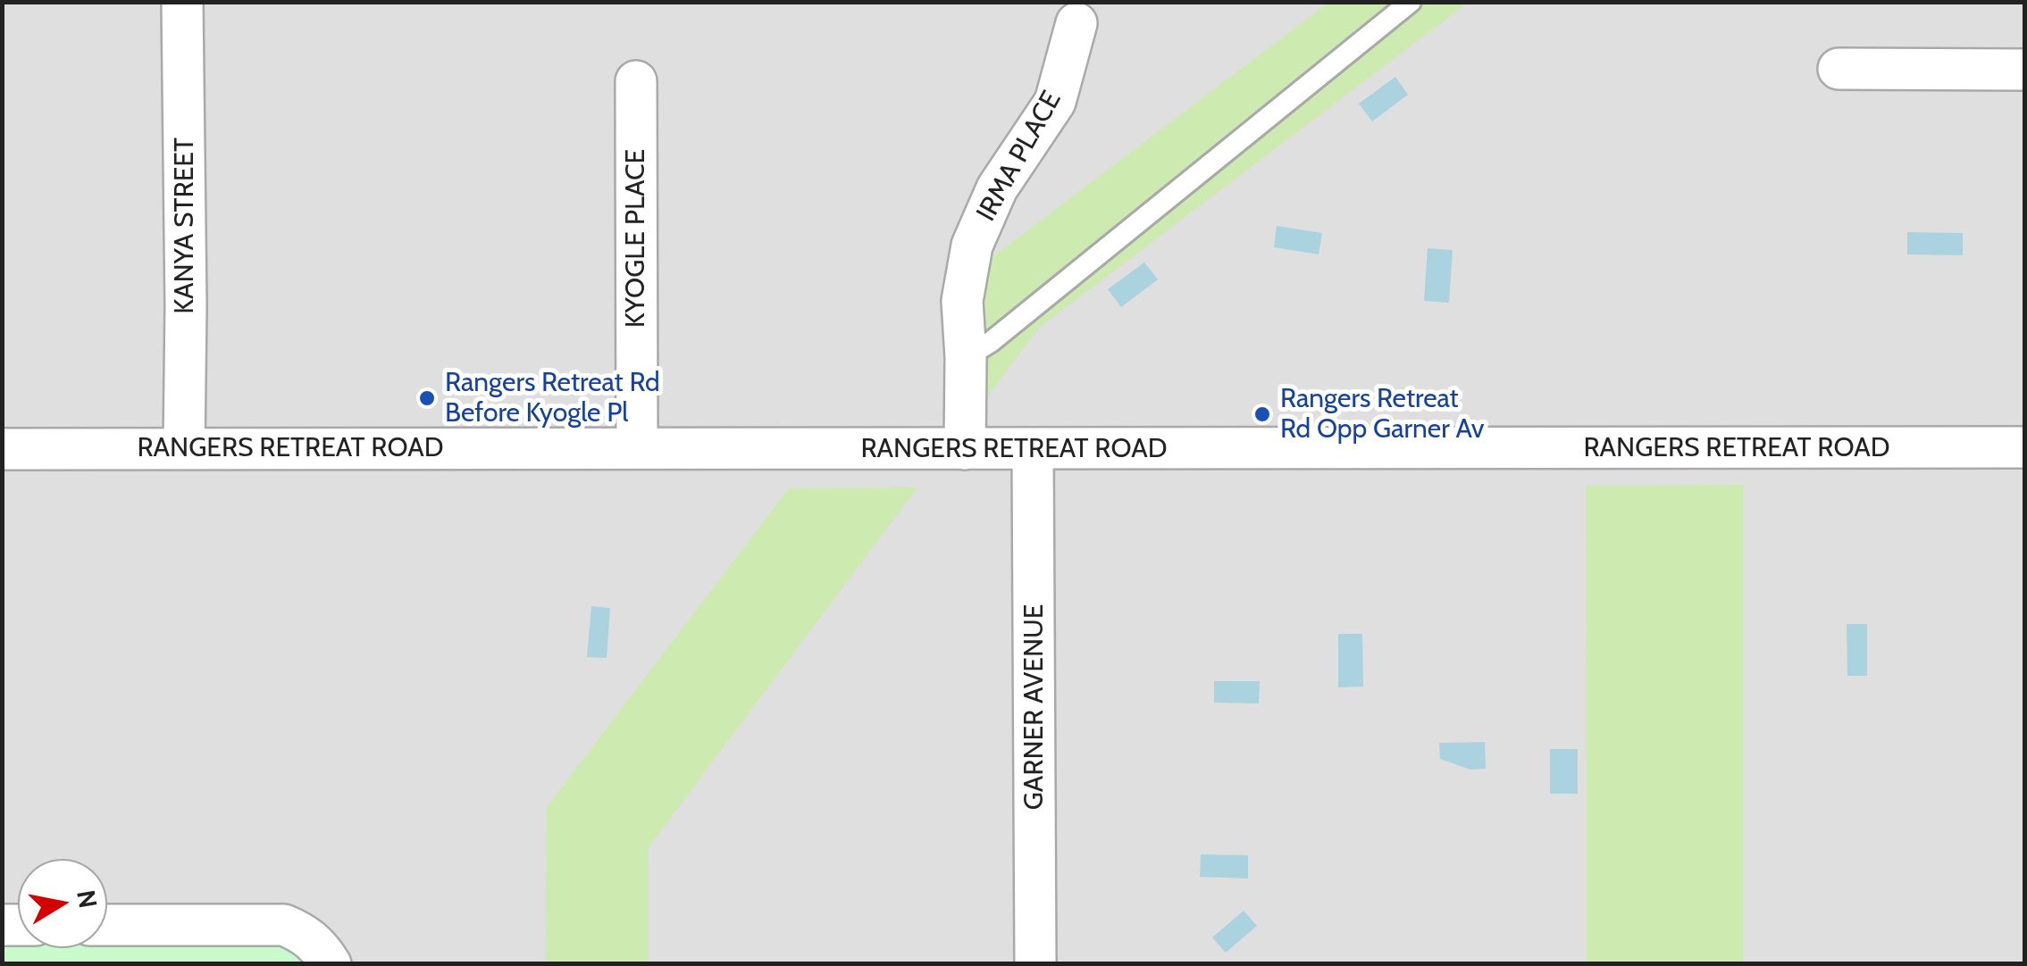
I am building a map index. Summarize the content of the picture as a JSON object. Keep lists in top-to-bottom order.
{
  "streets": {
    "street": [
      "IRMA PLACE",
      "KANYA STREET",
      "KYOGLE PLACE",
      "RANGERS RETREAT ROAD",
      "GARNER AVENUE"
    ]
  },
  "crossings": [
    ["IRMA PLACE", "RANGERS RETREAT ROAD"],
    ["KANYA STREET", "RANGERS RETREAT ROAD"],
    ["KYOGLE PLACE", "RANGERS RETREAT ROAD"],
    ["RANGERS RETREAT ROAD", "GARNER AVENUE"]
  ],
  "places": ["Rangers Retreat Rd Before Kyogle Pl", "Rangers Retreat Rd Opp Garner Av"],
  "north": "right"
}
